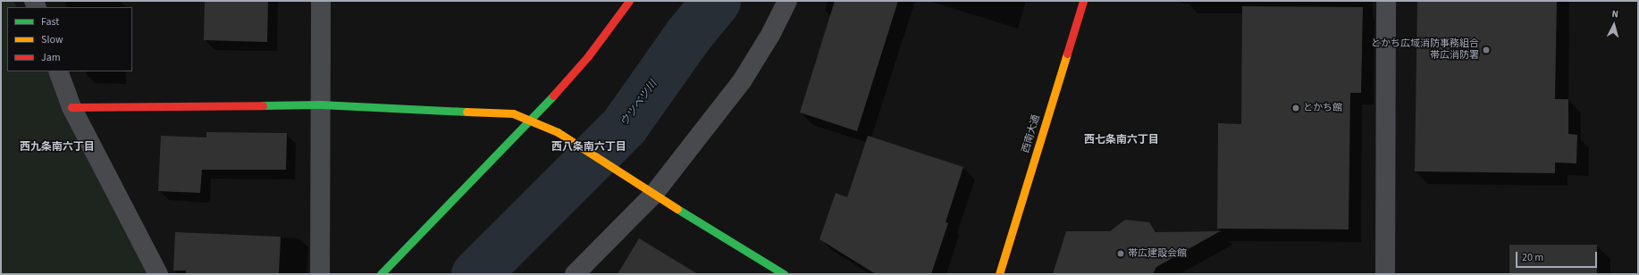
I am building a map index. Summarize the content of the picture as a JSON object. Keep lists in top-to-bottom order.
{
  "streets": {
    "street": ["西南大通"]
  },
  "districts": ["西七条南六丁目", "西九条南六丁目", "西八条南六丁目"],
  "water": ["ウツベツ川"],
  "places": ["とかち広域消防事務組合 帯広消防署", "とかち館", "帯広建設会館"],
  "legend": ["Fast", "Slow", "Jam"],
  "scale_bar": "20 m",
  "north": "top"
}
